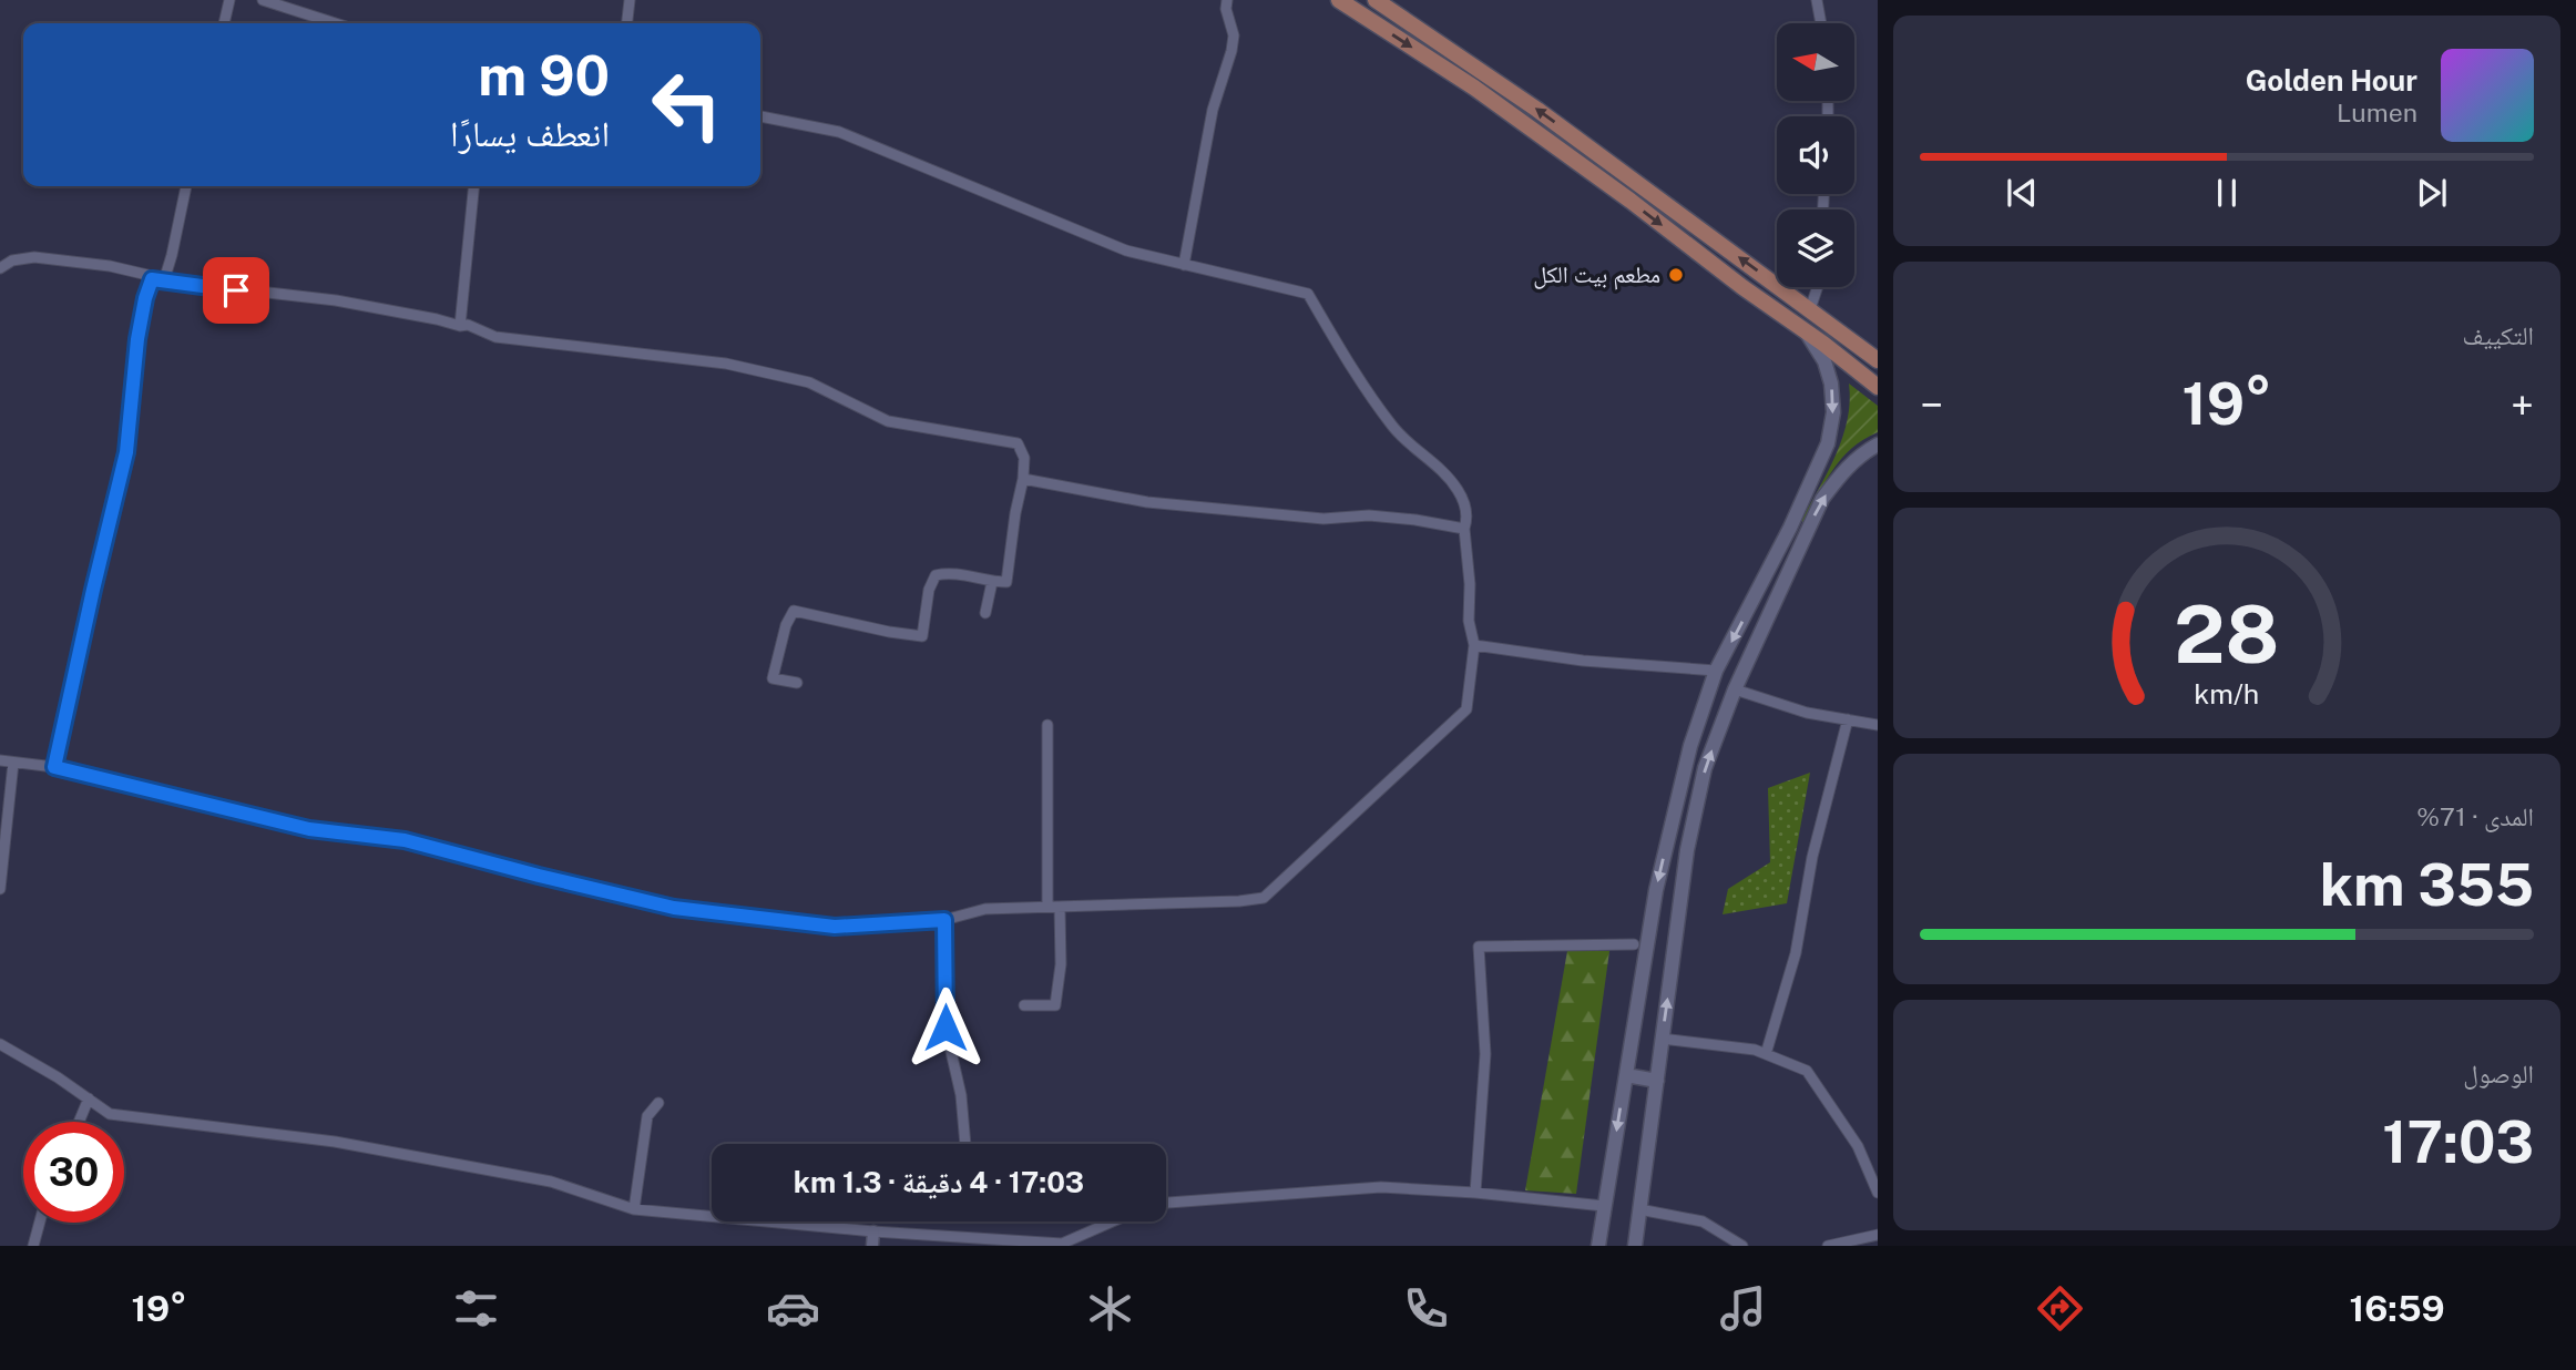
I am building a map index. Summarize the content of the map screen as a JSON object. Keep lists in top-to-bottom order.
{
  "places": ["مطعم بيت الكل"],
  "north": "left",
  "page": {
    "turn": ["90 m", "انعطف يسارًا"],
    "song": ["Golden Hour", "Lumen"],
    "tile": [
      "التكييف",
      ["المدى · 71%", "355 km"],
      ["الوصول", "17:03"]
    ],
    "heat": ["−", "19°", "+"],
    "limit": "30",
    "trip": "17:03 · 4 دقيقة · 1.3 km",
    "tabs": ["16:59", "19°"],
    "gauge": ["28", "km/h"]
  }
}
